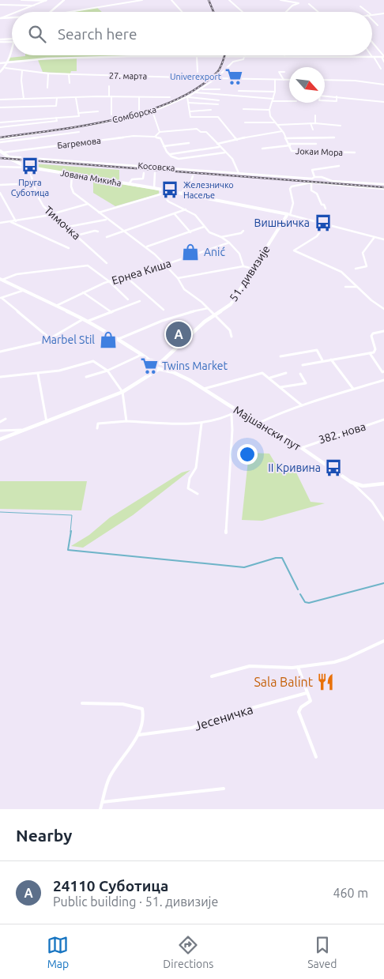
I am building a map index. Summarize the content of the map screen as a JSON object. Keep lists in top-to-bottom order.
{
  "streets": {
    "street": [
      "27. марта",
      "Сомборска",
      "Багремова",
      "Јокаи Мора",
      "Косовска",
      "Јована Микића",
      "Тимочка",
      "Ернеа Киша",
      "51. дивизије",
      "Мајшански пут",
      "382. нова",
      "Јесеничка"
    ]
  },
  "crossings": [
    ["Багремова", "Косовска"],
    ["Јована Микића", "51. дивизије"],
    ["51. дивизије", "Мајшански пут"],
    ["Мајшански пут", "382. нова"]
  ],
  "places": {
    "supermarket": ["Univerexport", "Twins Market"],
    "bus stop": [
      "Пруга Суботица",
      "Железничко Насеље",
      "Вишњичка",
      "II Кривина"
    ],
    "shop": ["Anić", "Marbel Stil"],
    "restaurant": ["Sala Balint"]
  },
  "north": "bottom right",
  "page": {
    "search": "Search here",
    "pins": "A",
    "heading": "Nearby",
    "list": [
      {
        "mark": "A",
        "name": "24110 Суботица",
        "note": "Public building · 51. дивизије",
        "value": "460 m"
      }
    ],
    "nav": ["Map", "Directions", "Saved"]
  }
}
